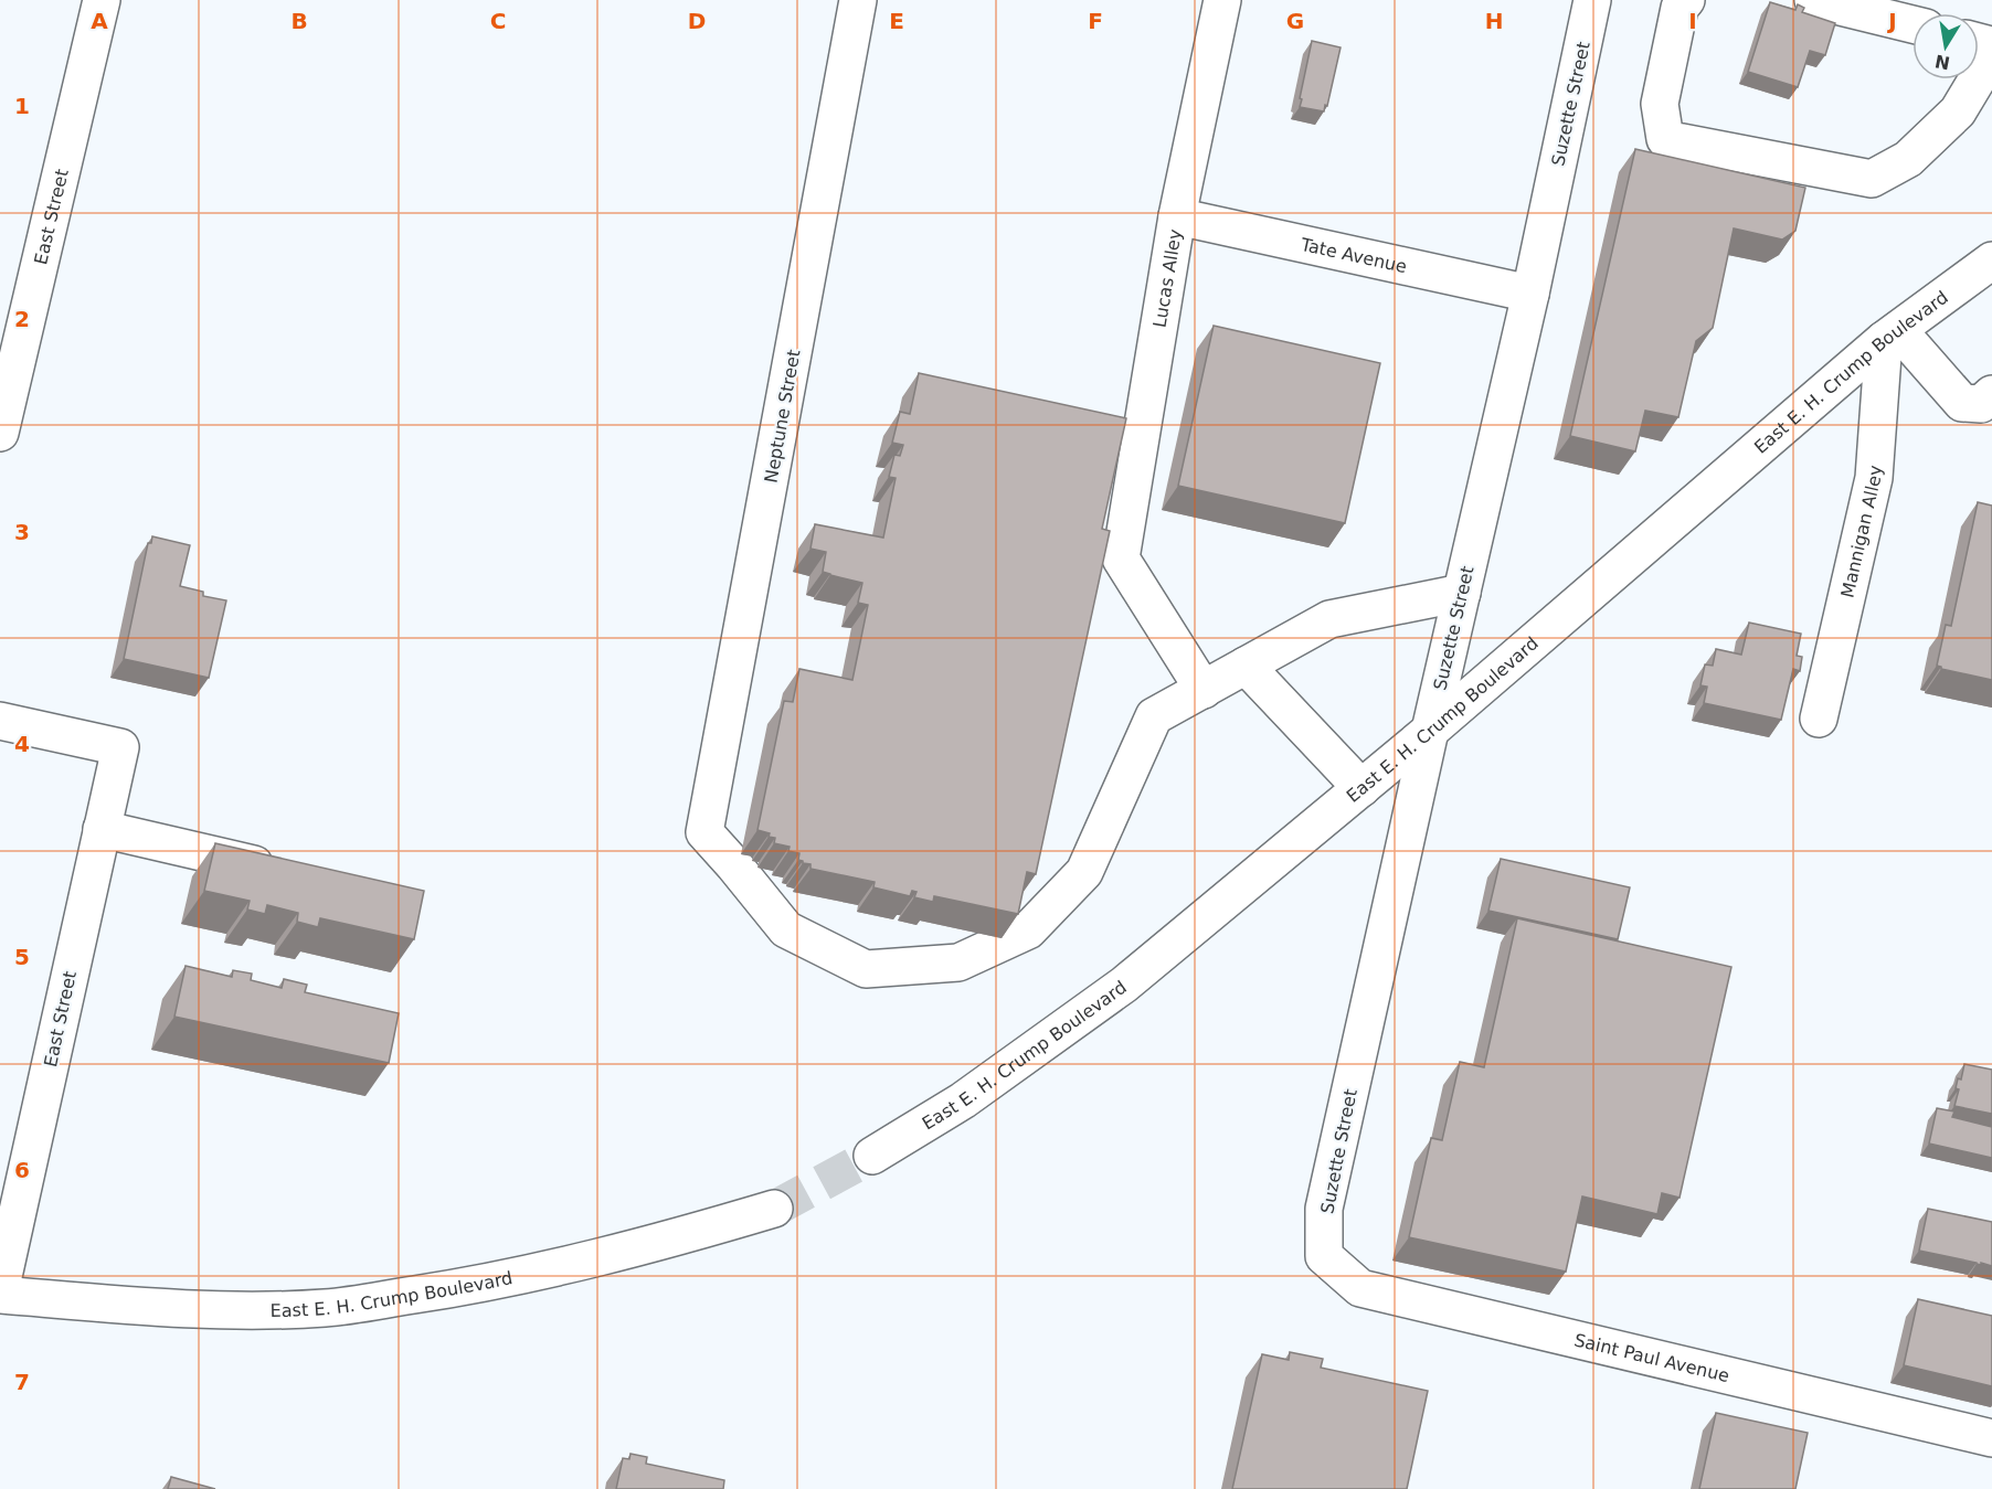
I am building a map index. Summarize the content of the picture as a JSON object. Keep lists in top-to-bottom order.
{
  "streets": {
    "street": [
      "Suzette Street",
      "East Street",
      "Tate Avenue",
      "Lucas Alley",
      "East E. H. Crump Boulevard",
      "Neptune Street",
      "Mannigan Alley",
      "Saint Paul Avenue"
    ]
  },
  "crossings": [
    ["Suzette Street", "Tate Avenue"],
    ["Suzette Street", "East E. H. Crump Boulevard"],
    ["Suzette Street", "Saint Paul Avenue"],
    ["East Street", "East E. H. Crump Boulevard"],
    ["Tate Avenue", "Lucas Alley"],
    ["Lucas Alley", "Neptune Street"],
    ["East E. H. Crump Boulevard", "Mannigan Alley"]
  ],
  "north": "bottom",
  "grid": {
    "columns": [
      "A",
      "B",
      "C",
      "D",
      "E",
      "F",
      "G",
      "H",
      "I",
      "J"
    ],
    "rows": [
      "1",
      "2",
      "3",
      "4",
      "5",
      "6",
      "7"
    ]
  }
}
